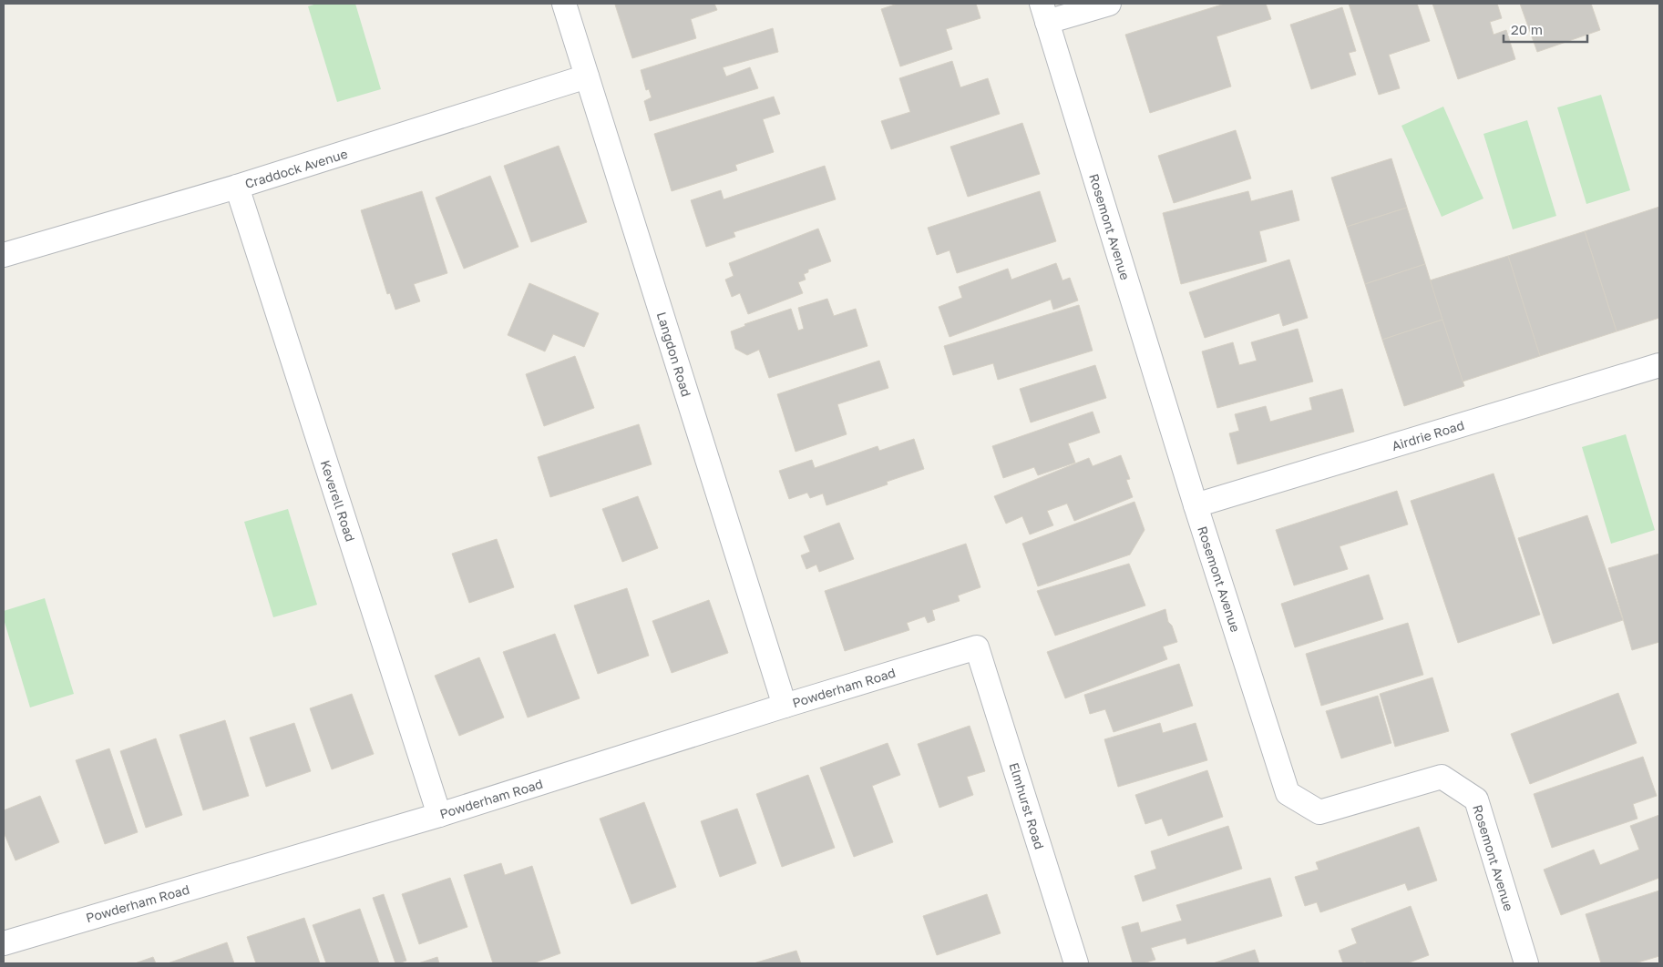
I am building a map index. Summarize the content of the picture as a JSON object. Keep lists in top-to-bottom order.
{
  "streets": {
    "street": [
      "Craddock Avenue",
      "Rosemont Avenue",
      "Langdon Road",
      "Airdrie Road",
      "Keverell Road",
      "Powderham Road",
      "Elmhurst Road"
    ]
  },
  "crossings": [
    ["Craddock Avenue", "Langdon Road"],
    ["Craddock Avenue", "Keverell Road"],
    ["Rosemont Avenue", "Airdrie Road"],
    ["Langdon Road", "Powderham Road"],
    ["Keverell Road", "Powderham Road"],
    ["Powderham Road", "Elmhurst Road"]
  ],
  "scale_bar": "20 m"
}
